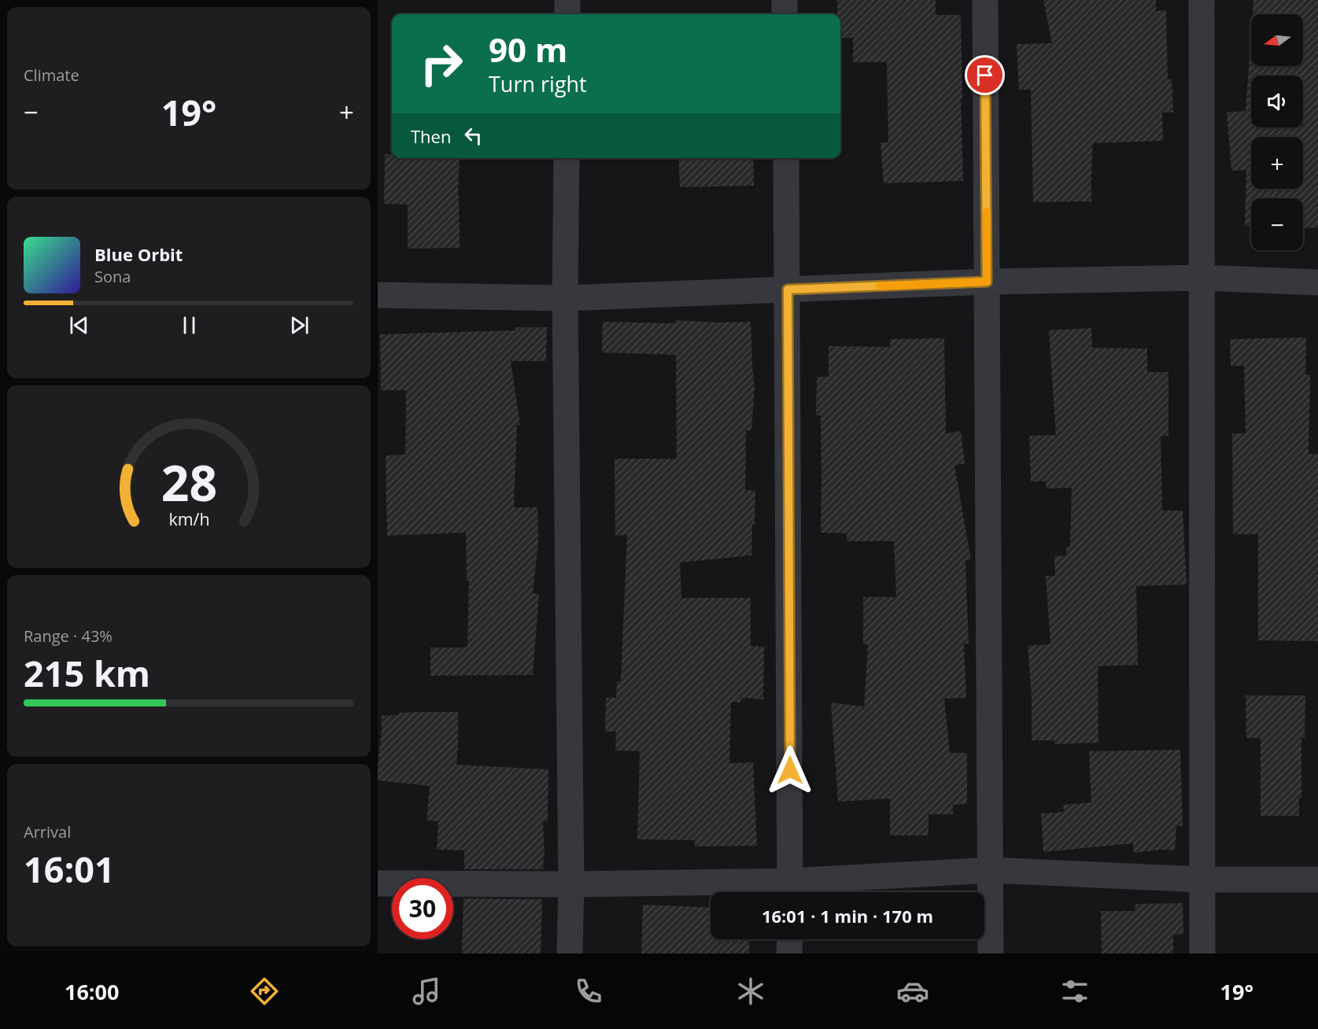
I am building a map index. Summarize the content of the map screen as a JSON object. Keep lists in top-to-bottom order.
{
  "north": "left",
  "page": {
    "tile": [
      "Climate",
      ["Range · 43%", "215 km"],
      ["Arrival", "16:01"]
    ],
    "map_buttons": ["+", "−"],
    "turn": ["90 m", "Turn right"],
    "heat": ["−", "19°", "+"],
    "then": "Then",
    "song": ["Blue Orbit", "Sona"],
    "limit": "30",
    "trip": "16:01 · 1 min · 170 m",
    "tabs": ["16:00", "19°"],
    "gauge": ["28", "km/h"]
  }
}
